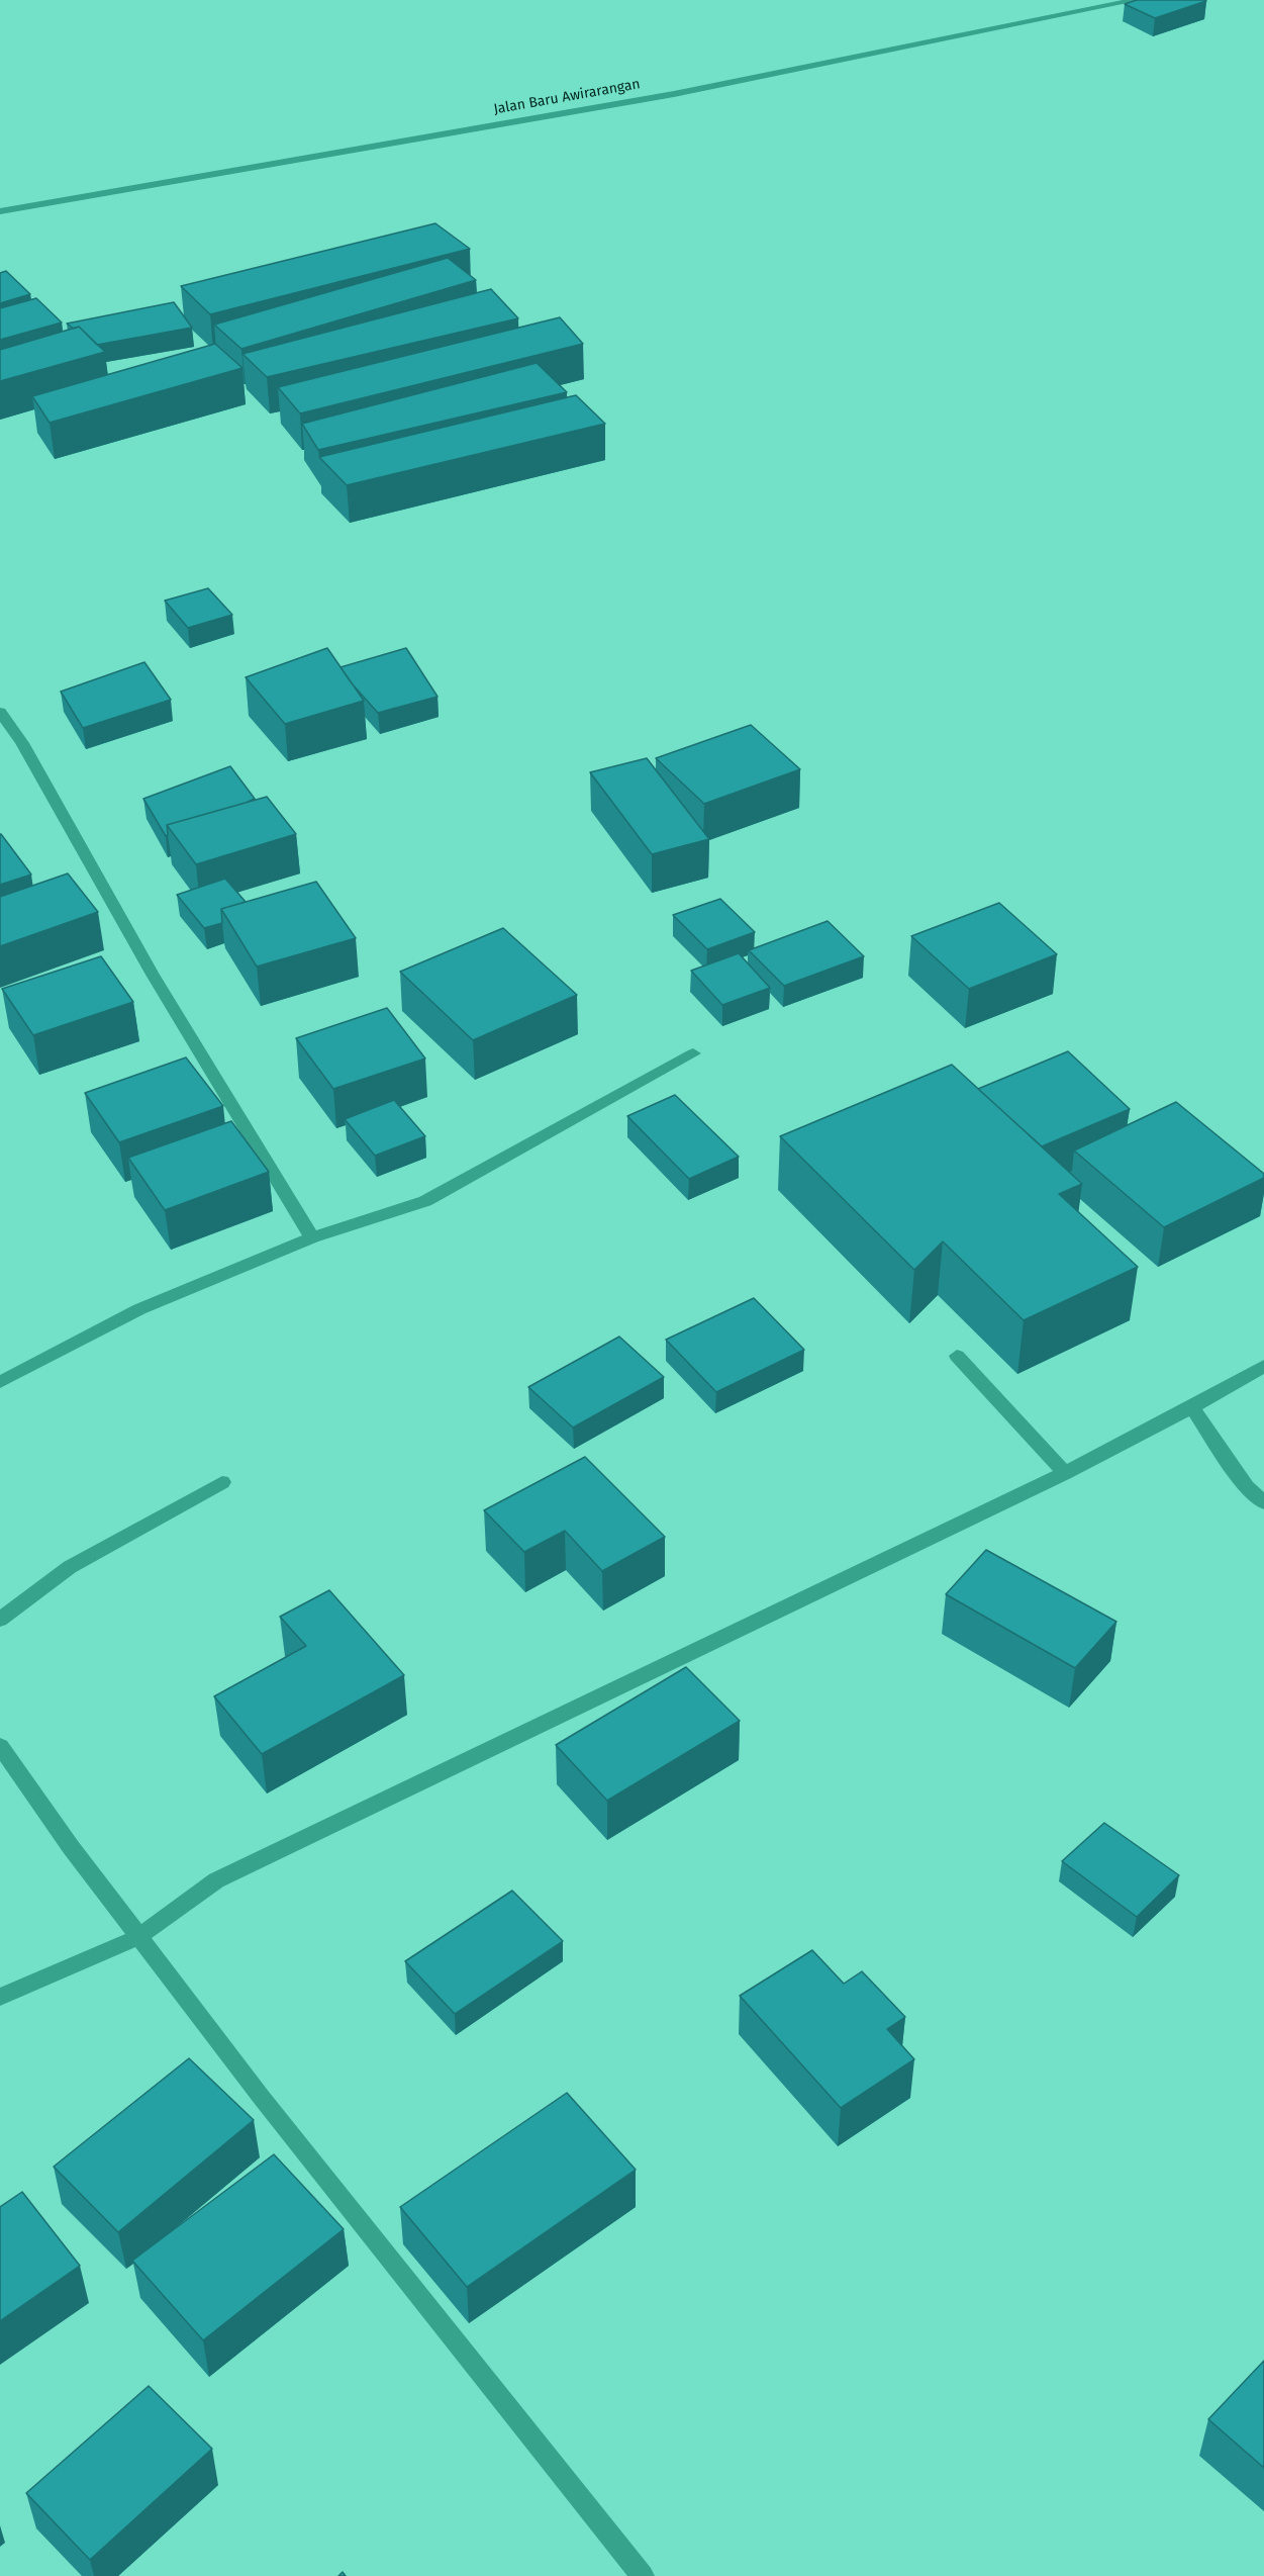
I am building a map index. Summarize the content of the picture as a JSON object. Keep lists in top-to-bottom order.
{
  "streets": {
    "street": ["Jalan Baru Awirarangan"]
  }
}
